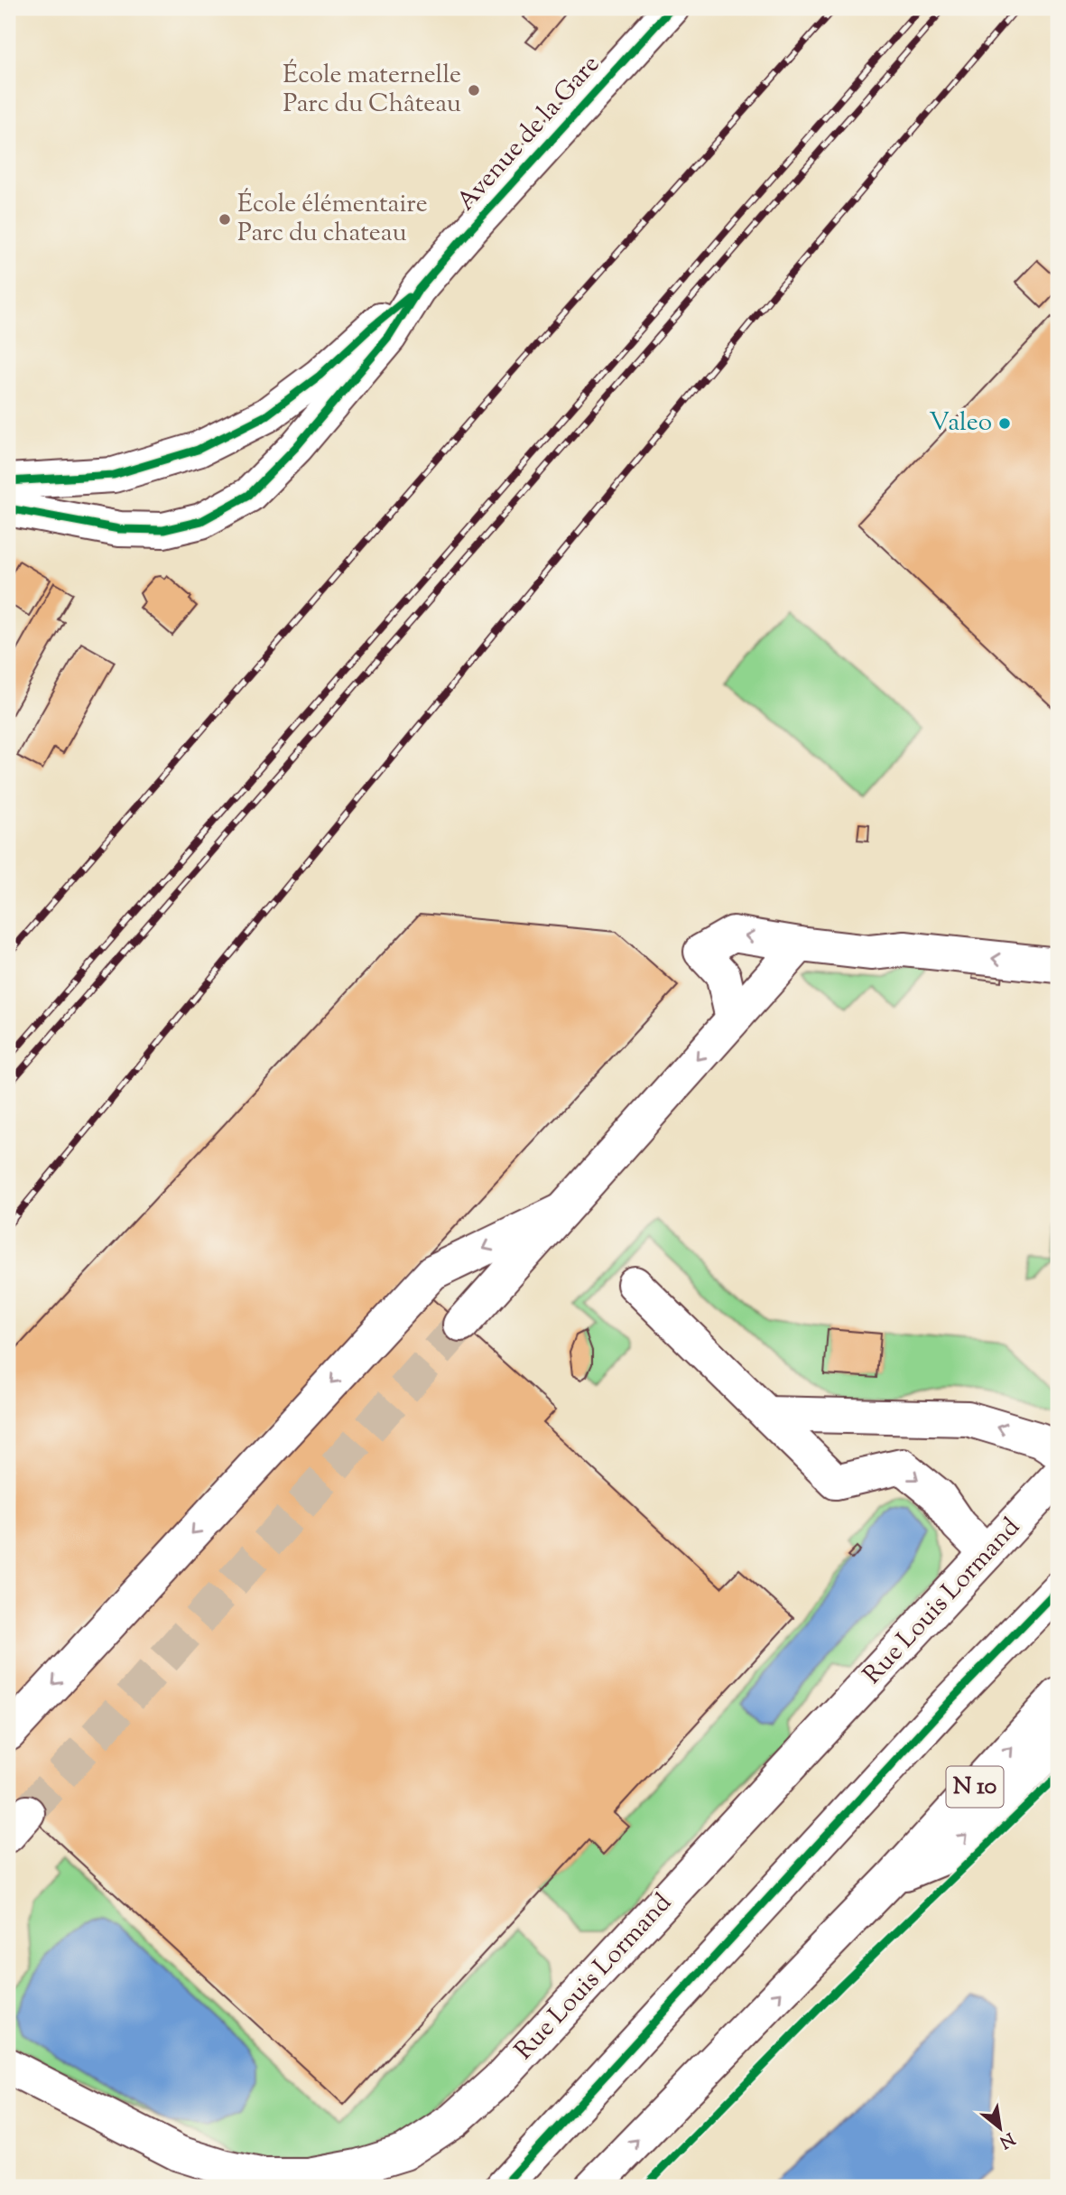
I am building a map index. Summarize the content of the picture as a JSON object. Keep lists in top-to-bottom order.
{
  "streets": {
    "street": ["Avenue de la Gare", "Rue Louis Lormand", "N 10"]
  },
  "places": ["École maternelle Parc du Château", "École élémentaire Parc du chateau", "Valeo"],
  "north": "bottom right"
}
